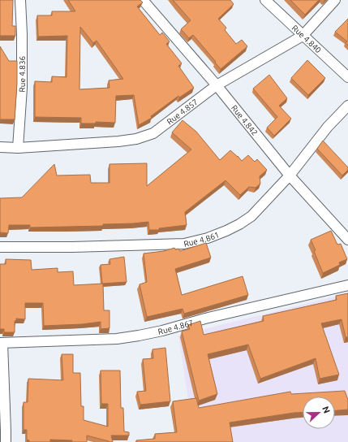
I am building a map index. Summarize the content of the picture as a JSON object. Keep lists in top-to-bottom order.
{
  "streets": {
    "street": [
      "Rue 4.840",
      "Rue 4.836",
      "Rue 4.857",
      "Rue 4.842",
      "Rue 4.861",
      "Rue 4.867"
    ]
  },
  "crossings": [
    ["Rue 4.840", "Rue 4.857"],
    ["Rue 4.836", "Rue 4.857"],
    ["Rue 4.857", "Rue 4.842"],
    ["Rue 4.842", "Rue 4.861"]
  ],
  "north": "right"
}
